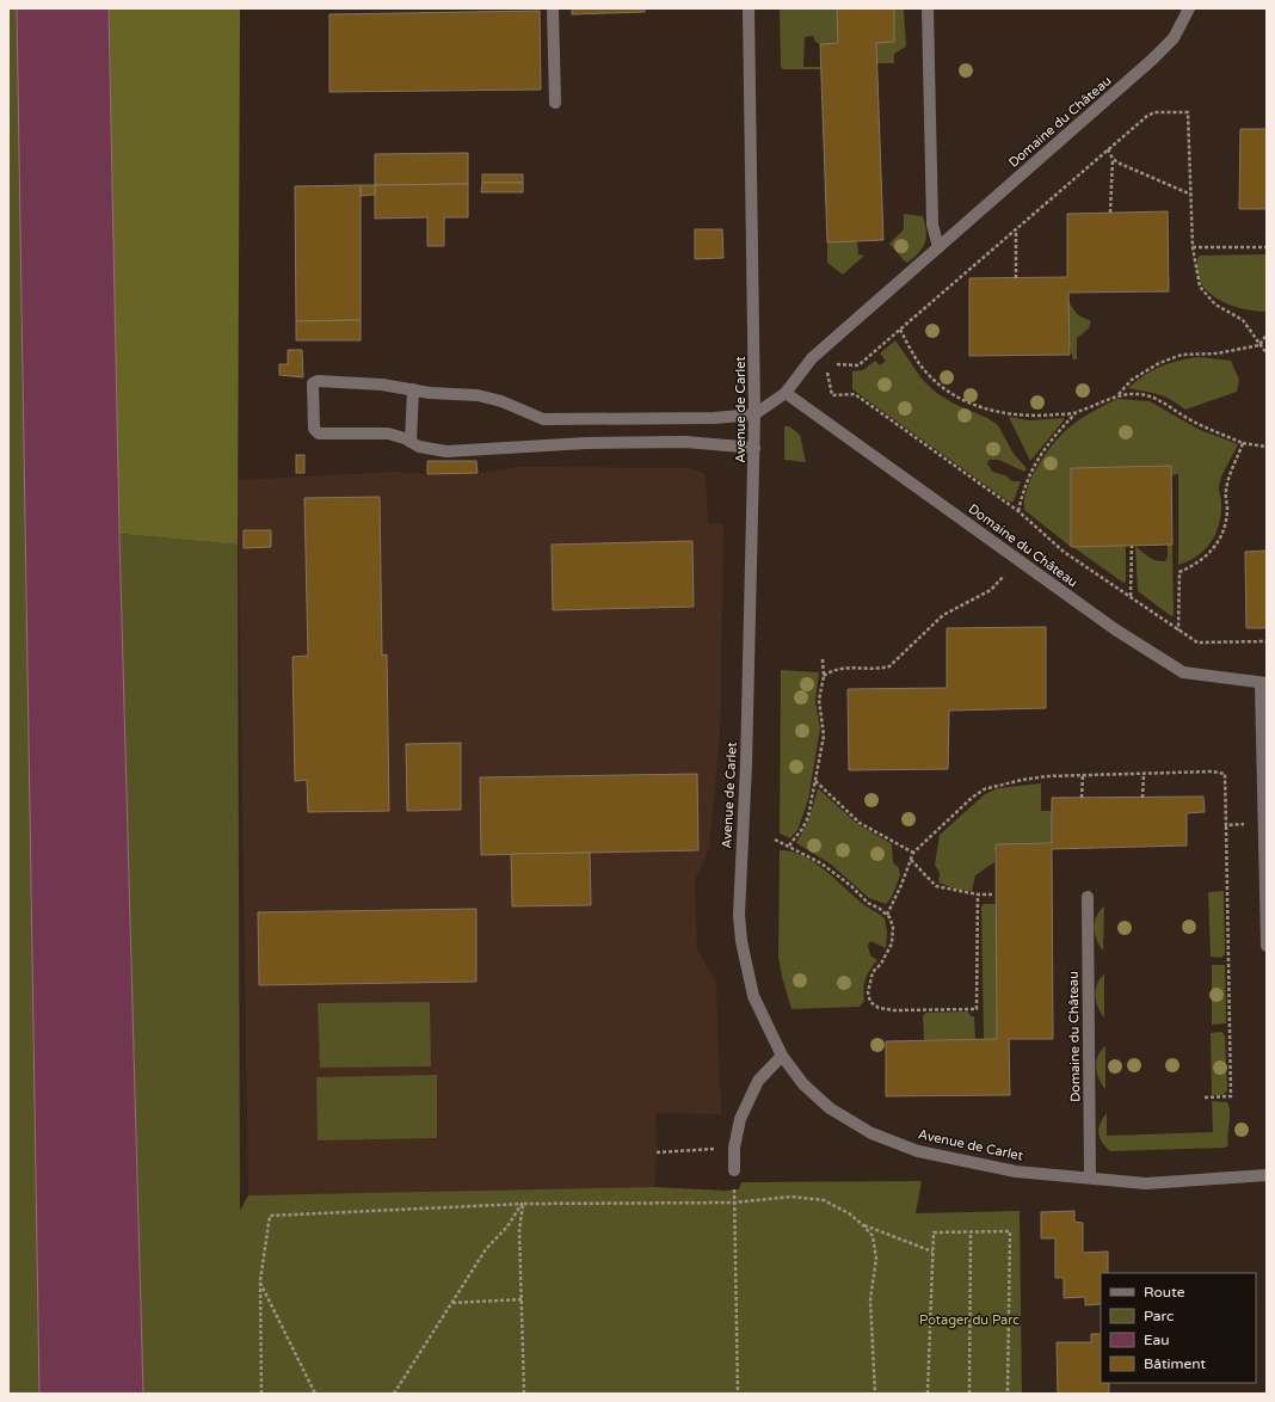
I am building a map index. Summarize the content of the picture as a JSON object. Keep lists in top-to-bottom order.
{
  "streets": {
    "street": ["Domaine du Château", "Avenue de Carlet"]
  },
  "crossings": [
    ["Domaine du Château", "Avenue de Carlet"]
  ],
  "parks": ["Potager du Parc"],
  "legend": [
    "Route",
    "Parc",
    "Eau",
    "Bâtiment"
  ]
}
